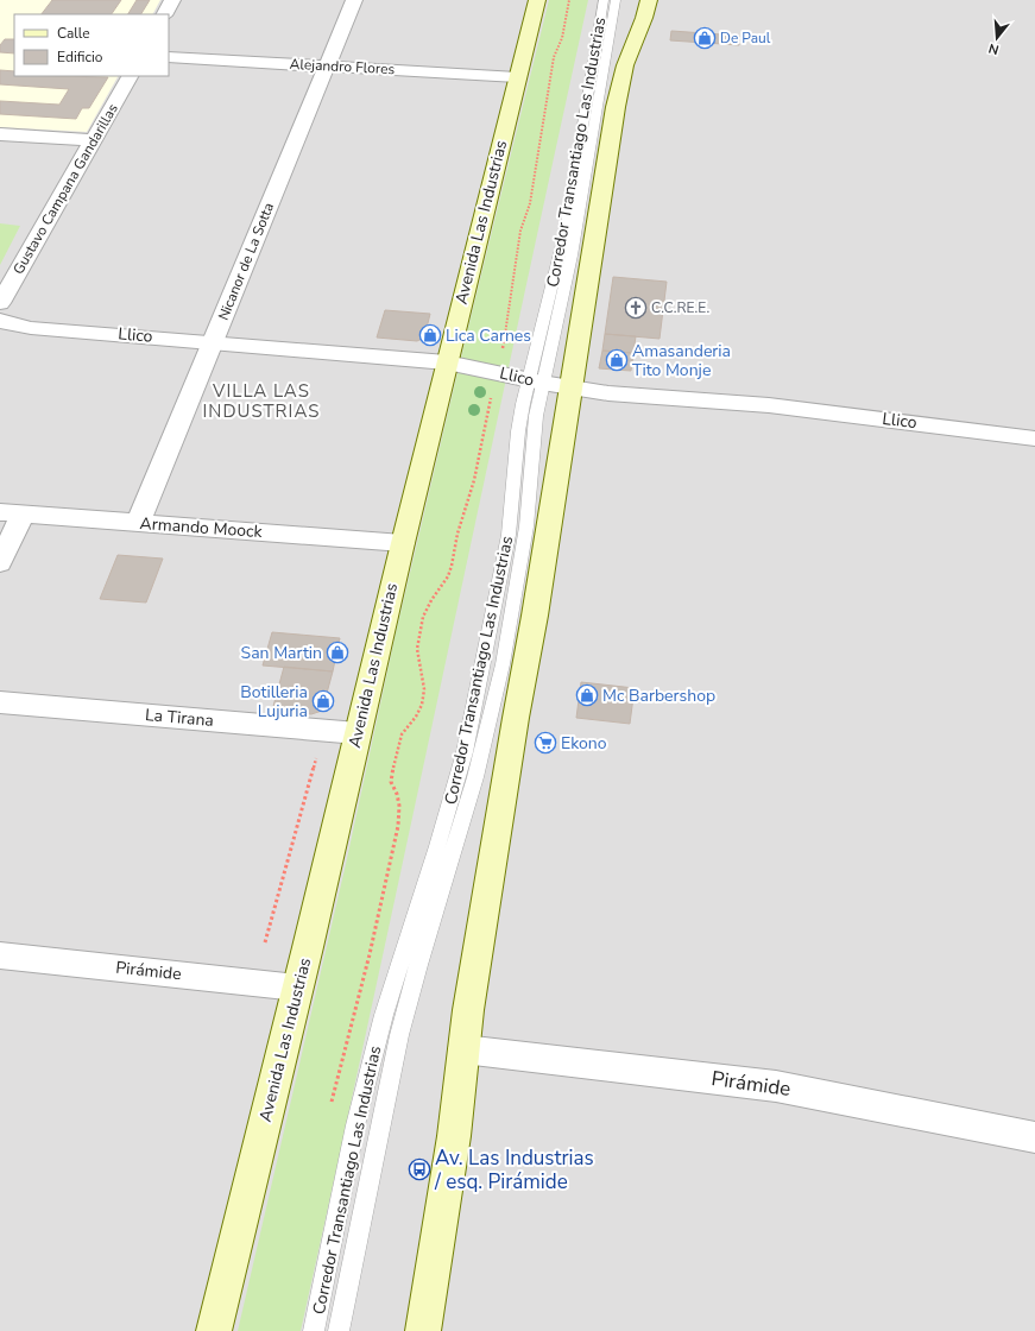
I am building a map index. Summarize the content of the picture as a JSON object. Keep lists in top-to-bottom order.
{
  "streets": {
    "main road": ["Avenida Las Industrias"],
    "street": [
      "Alejandro Flores",
      "Gustavo Campana Gandarillas",
      "Nicanor de La Sotta",
      "Llico",
      "Armando Moock",
      "La Tirana",
      "Pirámide"
    ],
    "lane": ["Corredor Transantiago Las Industrias"]
  },
  "crossings": [
    ["Alejandro Flores", "Avenida Las Industrias"],
    ["Alejandro Flores", "Nicanor de La Sotta"],
    ["Corredor Transantiago Las Industrias", "Llico"],
    ["Avenida Las Industrias", "Llico"],
    ["Avenida Las Industrias", "Armando Moock"],
    ["Avenida Las Industrias", "La Tirana"],
    ["Avenida Las Industrias", "Pirámide"],
    ["Nicanor de La Sotta", "Llico"],
    ["Nicanor de La Sotta", "Armando Moock"]
  ],
  "districts": ["VILLA LAS INDUSTRIAS"],
  "places": {
    "shop": [
      "De Paul",
      "Lica Carnes",
      "Amasanderia Tito Monje",
      "San Martin",
      "Mc Barbershop",
      "Botilleria Lujuria"
    ],
    "church": ["C.C.RE.E."],
    "supermarket": ["Ekono"],
    "bus stop": ["Av. Las Industrias / esq. Pirámide"]
  },
  "legend": ["Calle", "Edificio"],
  "north": "bottom"
}
